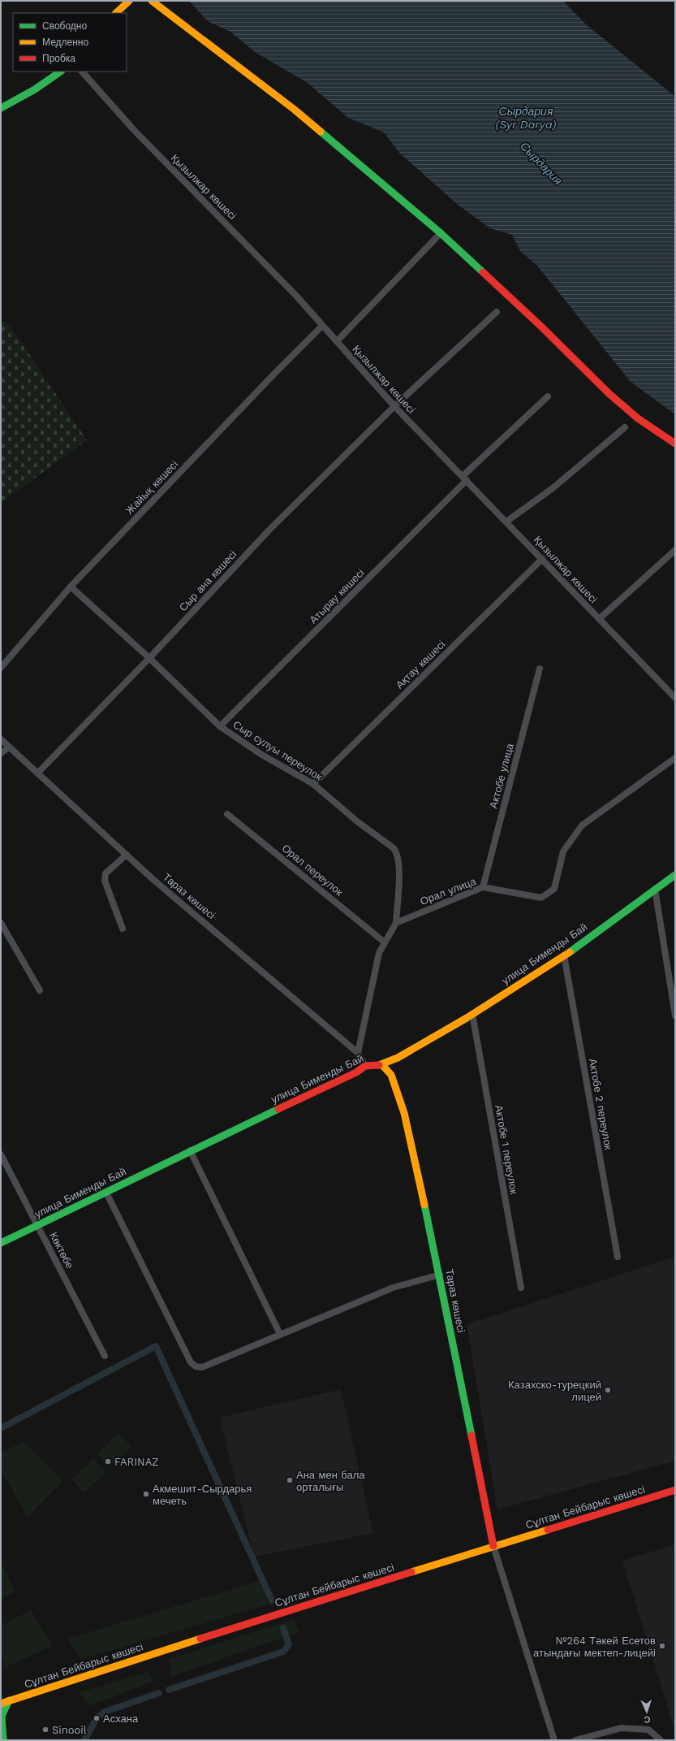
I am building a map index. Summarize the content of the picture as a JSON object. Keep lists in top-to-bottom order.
{
  "streets": {
    "street": [
      "Қызылжар көшесі",
      "Жайық көшесі",
      "Сыр ана көшесі",
      "Атырау көшесі",
      "Ақтау көшесі",
      "Сыр сулуы переулок",
      "Актобе улица",
      "Орал переулок",
      "Орал улица",
      "Тараз көшесі",
      "улица Бименды Бай",
      "Актобе 2 переулок",
      "Актобе 1 переулок",
      "Көктөбе",
      "Сұлтан Бейбарыс көшесі"
    ]
  },
  "crossings": [
    ["Қызылжар көшесі", "Жайық көшесі"],
    ["Қызылжар көшесі", "Сыр ана көшесі"],
    ["Қызылжар көшесі", "Атырау көшесі"],
    ["Қызылжар көшесі", "Ақтау көшесі"],
    ["Жайық көшесі", "Сыр сулуы переулок"],
    ["Сыр ана көшесі", "Сыр сулуы переулок"],
    ["Сыр ана көшесі", "Тараз көшесі"],
    ["Атырау көшесі", "Сыр сулуы переулок"],
    ["Ақтау көшесі", "Сыр сулуы переулок"],
    ["Сыр сулуы переулок", "Орал улица"],
    ["Актобе улица", "Орал улица"],
    ["Тараз көшесі", "улица Бименды Бай"],
    ["Тараз көшесі", "Сұлтан Бейбарыс көшесі"],
    ["улица Бименды Бай", "Актобе 2 переулок"],
    ["улица Бименды Бай", "Актобе 1 переулок"],
    ["улица Бименды Бай", "Көктөбе"]
  ],
  "water": ["Сырдария (Syr Darya)", "Сырдария"],
  "places": [
    "Казахско-турецкий лицей",
    "FARINAZ",
    "Ана мен бала орталығы",
    "Акмешит-Сырдарья мечеть",
    "№264 Тәкей Есетов атындағы мектеп-лицейі",
    "Асхана",
    "Sinooil"
  ],
  "legend": ["Свободно", "Медленно", "Пробка"],
  "north": "bottom"
}
